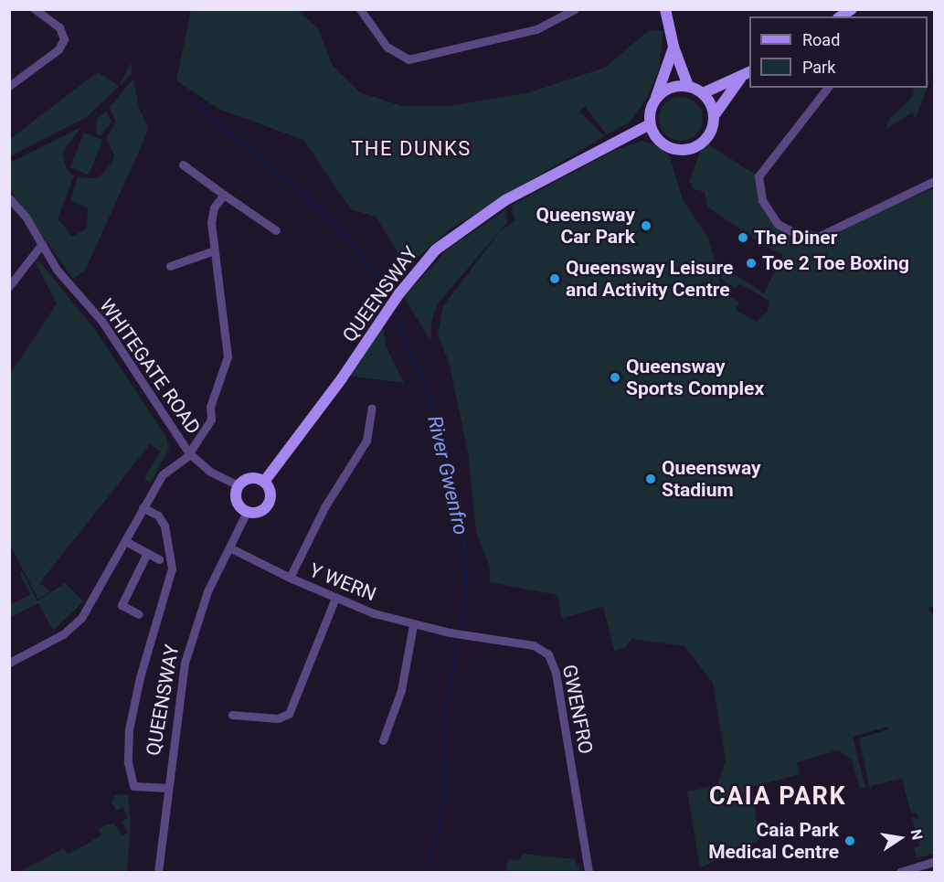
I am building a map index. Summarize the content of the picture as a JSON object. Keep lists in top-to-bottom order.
{
  "streets": {
    "street": [
      "QUEENSWAY",
      "WHITEGATE ROAD",
      "Y WERN",
      "GWENFRO"
    ]
  },
  "crossings": [
    ["QUEENSWAY", "WHITEGATE ROAD"],
    ["QUEENSWAY", "Y WERN"],
    ["Y WERN", "GWENFRO"]
  ],
  "districts": ["THE DUNKS", "CAIA PARK"],
  "water": ["River Gwenfro"],
  "places": [
    "Queensway Car Park",
    "The Diner",
    "Toe 2 Toe Boxing",
    "Queensway Leisure and Activity Centre",
    "Queensway Sports Complex",
    "Queensway Stadium",
    "Caia Park Medical Centre"
  ],
  "legend": ["Road", "Park"],
  "north": "right"
}
